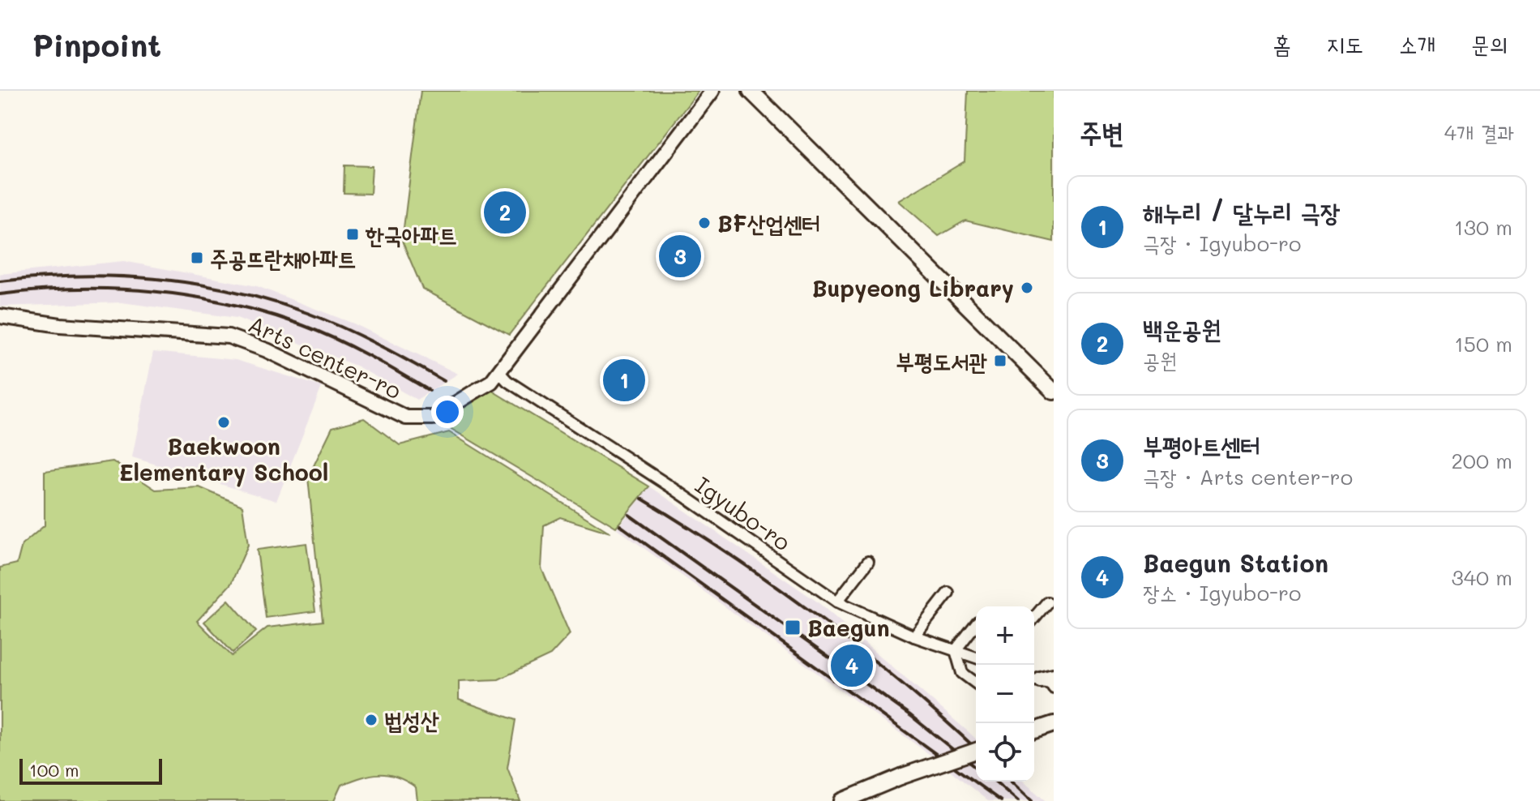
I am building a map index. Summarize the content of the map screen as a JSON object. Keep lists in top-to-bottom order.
{
  "streets": {
    "street": ["Arts center-ro", "Igyubo-ro"]
  },
  "crossings": [
    ["Arts center-ro", "Igyubo-ro"]
  ],
  "places": {
    "other": [
      "BF산업센터",
      "Bupyeong Library",
      "Baekwoon Elementary School",
      "법성산"
    ],
    "transit": [
      "한국아파트",
      "주공뜨란채아파트",
      "부평도서관",
      "Baegun"
    ]
  },
  "scale_bar": "100 m",
  "page": {
    "header": "Pinpoint",
    "nav": [
      "홈",
      "지도",
      "소개",
      "문의"
    ],
    "heading": ["주변", "4개 결과"],
    "list": [
      {
        "mark": "1",
        "name": "해누리 / 달누리 극장",
        "note": "극장 · Igyubo-ro",
        "value": "130 m"
      },
      {
        "mark": "2",
        "name": "백운공원",
        "note": "공원",
        "value": "150 m"
      },
      {
        "mark": "3",
        "name": "부평아트센터",
        "note": "극장 · Arts center-ro",
        "value": "200 m"
      },
      {
        "mark": "4",
        "name": "Baegun Station",
        "note": "장소 · Igyubo-ro",
        "value": "340 m"
      }
    ],
    "pins": [
      "2",
      "3",
      "1",
      "4"
    ],
    "map_buttons": ["+", "−"],
    "scale": "100 m"
  }
}
